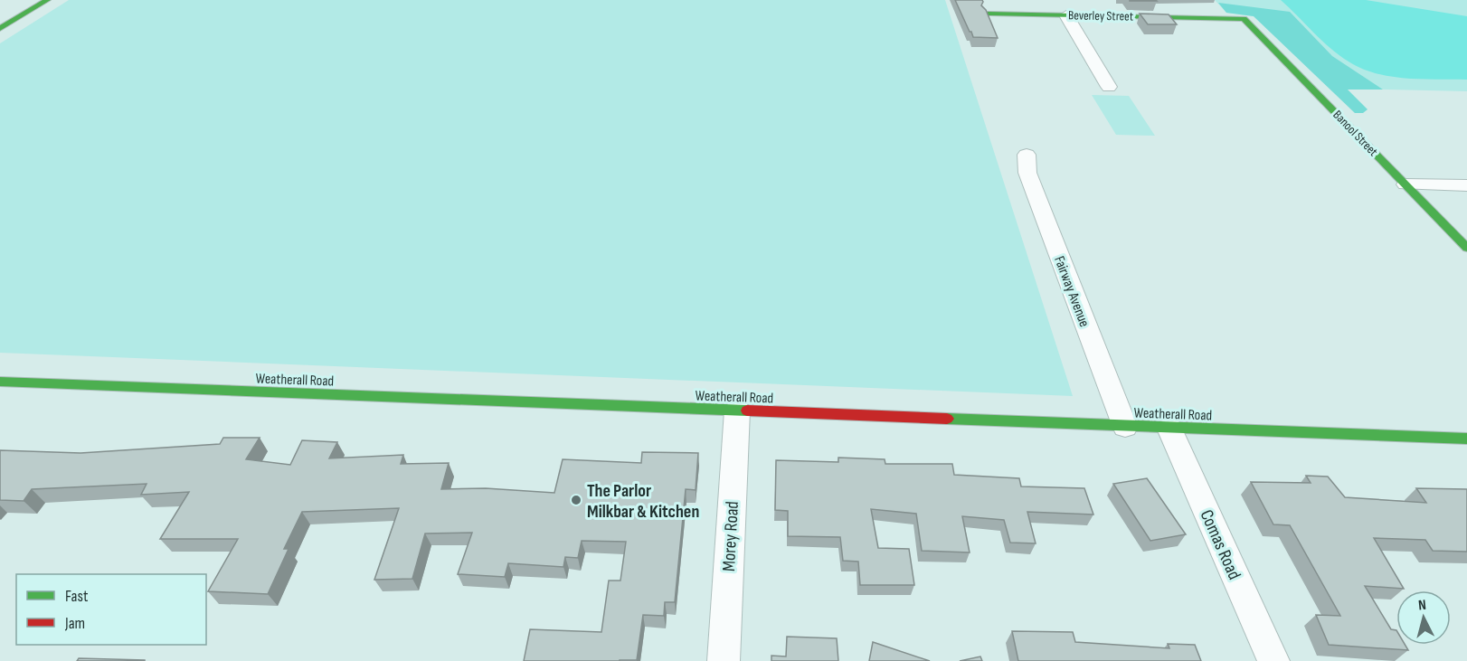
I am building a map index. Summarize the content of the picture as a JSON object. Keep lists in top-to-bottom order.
{
  "streets": {
    "street": [
      "Beverley Street",
      "Banool Street",
      "Fairway Avenue",
      "Weatherall Road",
      "Morey Road",
      "Comas Road"
    ]
  },
  "crossings": [
    ["Beverley Street", "Banool Street"],
    ["Fairway Avenue", "Weatherall Road"],
    ["Weatherall Road", "Morey Road"],
    ["Weatherall Road", "Comas Road"]
  ],
  "places": ["The Parlor Milkbar & Kitchen"],
  "legend": ["Fast", "Jam"],
  "north": "top"
}
